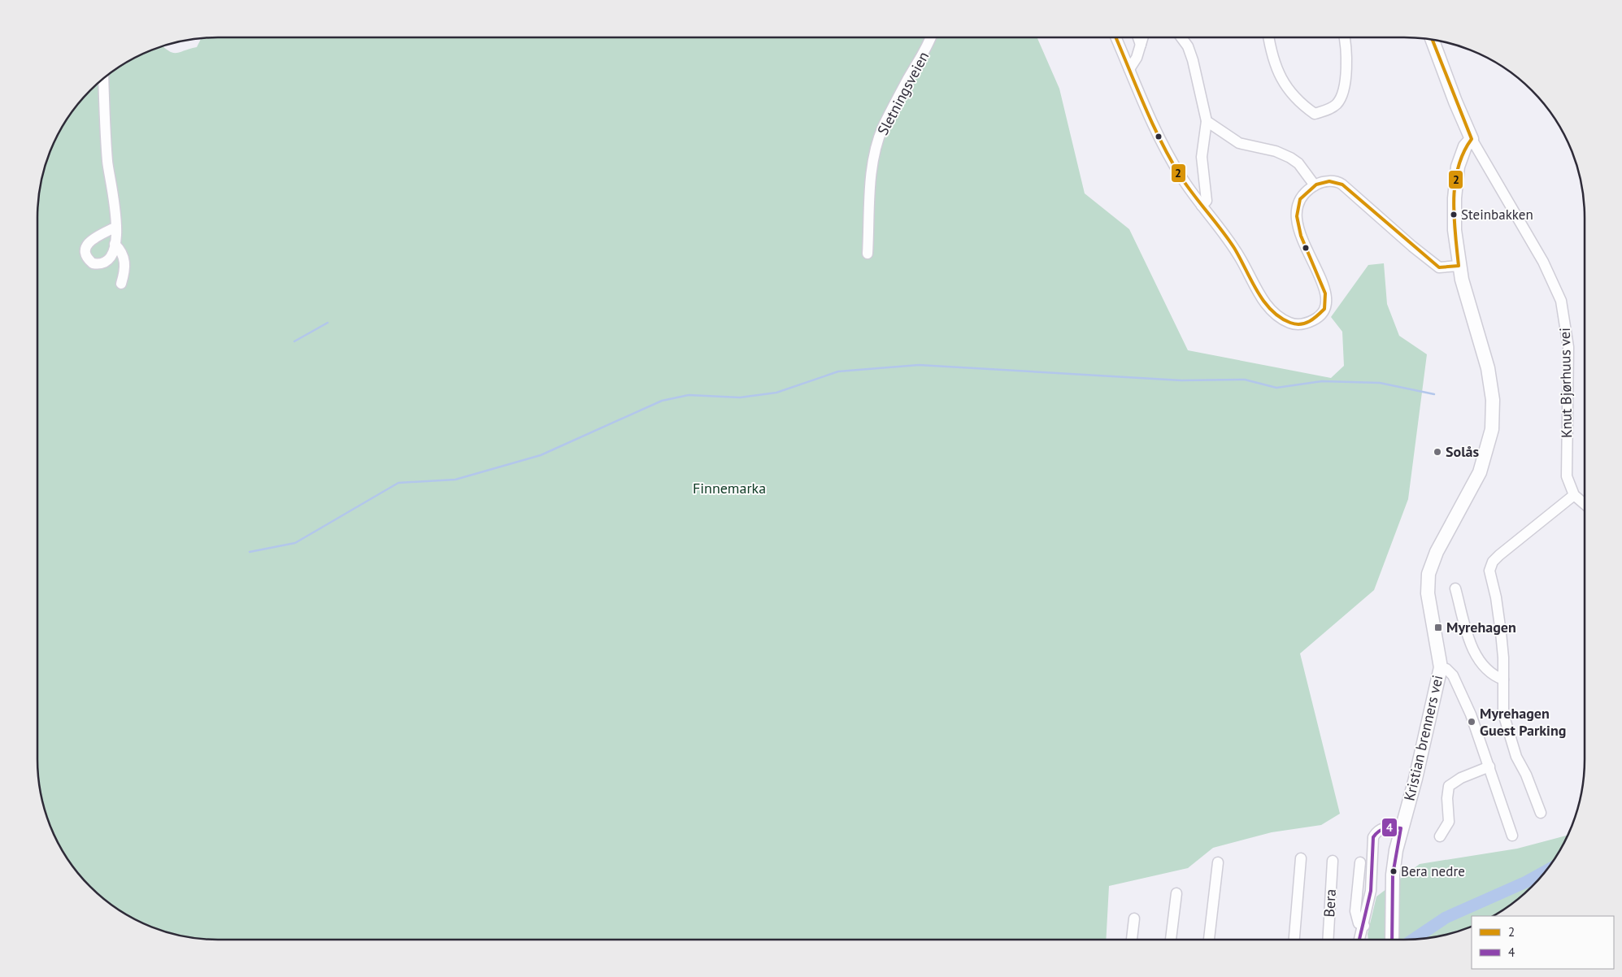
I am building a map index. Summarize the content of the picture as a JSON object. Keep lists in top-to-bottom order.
{
  "streets": {
    "main road": ["Knut Bjørhuus vei", "Kristian brenners vei"],
    "street": ["Sletningsveien", "Bera"]
  },
  "crossings": [
    ["Knut Bjørhuus vei", "Kristian brenners vei"]
  ],
  "parks": ["Finnemarka"],
  "places": {
    "other": [
      "Steinbakken",
      "Solås",
      "Myrehagen Guest Parking",
      "Bera nedre"
    ],
    "transit": ["Myrehagen"]
  },
  "lines": ["transit line 2", "transit line 4"],
  "legend": ["2", "4"]
}
